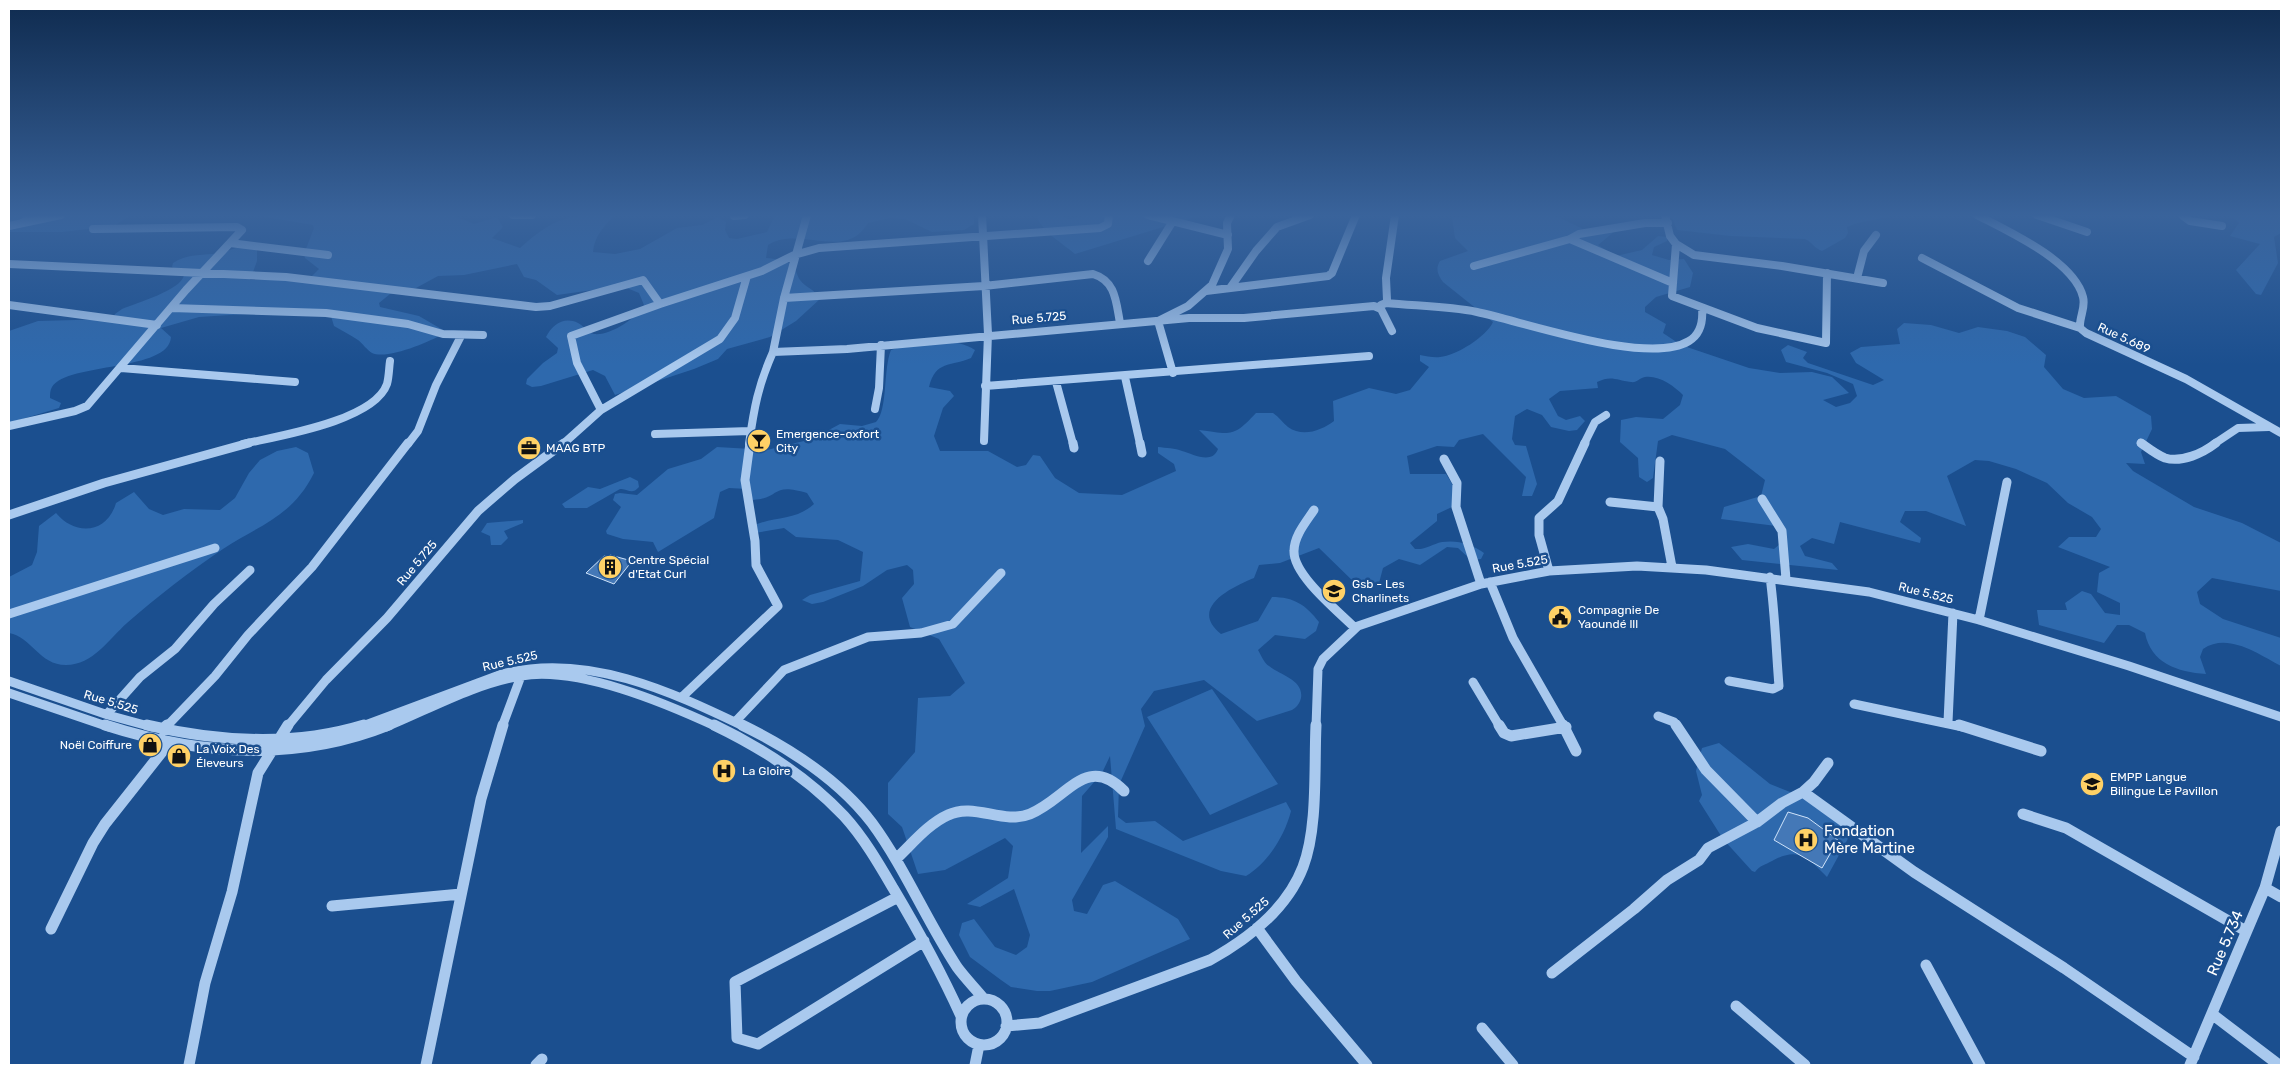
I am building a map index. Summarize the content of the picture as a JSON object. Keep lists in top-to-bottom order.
{
  "streets": {
    "street": [
      "Rue 5.725",
      "Rue 5.689",
      "Rue 5.525",
      "Rue 5.734"
    ]
  },
  "crossings": [
    ["Rue 5.725", "Rue 5.525"]
  ],
  "places": {
    "bar": ["Emergence-oxfort City"],
    "office": ["MAAG BTP"],
    "building": ["Centre Spécial d'Etat Curl"],
    "school or university": ["Gsb - Les Charlinets", "EMPP Langue Bilingue Le Pavillon"],
    "public building": ["Compagnie De Yaoundé lll"],
    "shop": ["Noël Coiffure", "La Voix Des Éleveurs"],
    "hospital": ["La Gloire", "Fondation Mère Martine"]
  }
}
